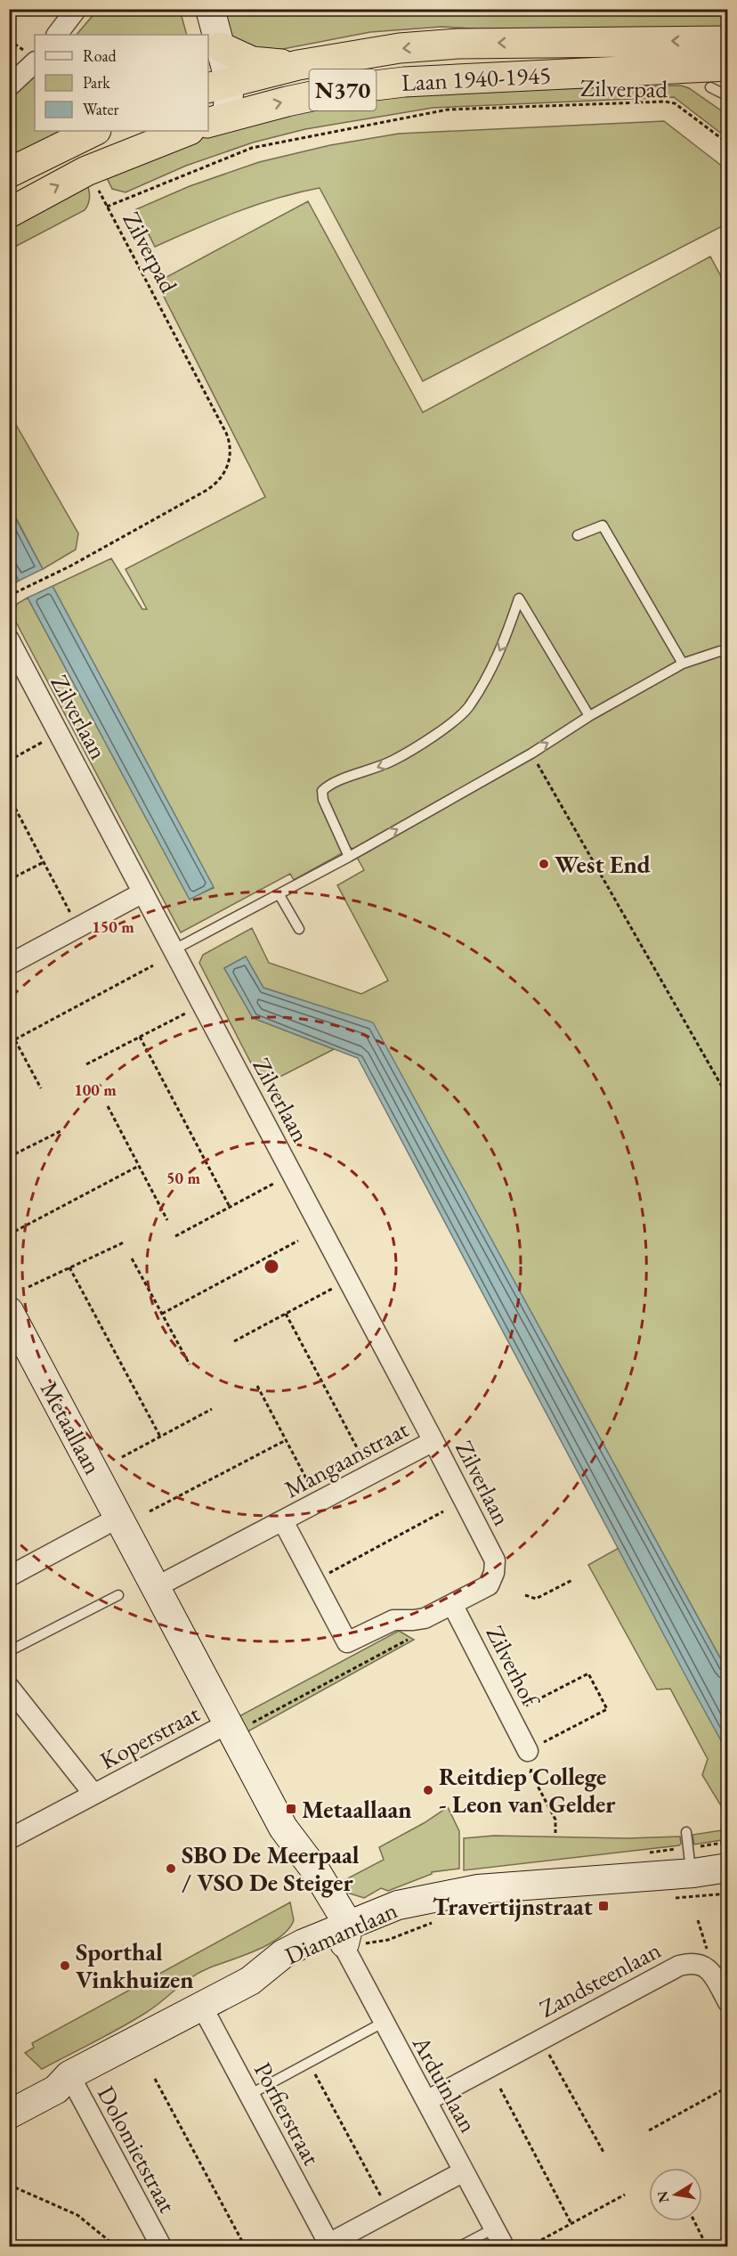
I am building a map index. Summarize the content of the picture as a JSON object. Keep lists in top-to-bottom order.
{
  "streets": {
    "highway": ["Laan 1940-1945", "N370"],
    "street": [
      "Zilverlaan",
      "Metaallaan",
      "Mangaanstraat",
      "Zilverhof",
      "Koperstraat",
      "Diamantlaan",
      "Zandsteenlaan",
      "Arduinlaan",
      "Porfierstraat",
      "Dolomietstraat"
    ],
    "path": ["Zilverpad"]
  },
  "crossings": [
    ["Zilverlaan", "Mangaanstraat"],
    ["Metaallaan", "Mangaanstraat"],
    ["Metaallaan", "Koperstraat"],
    ["Metaallaan", "Diamantlaan"],
    ["Metaallaan", "Arduinlaan"],
    ["Mangaanstraat", "Zilverhof"],
    ["Diamantlaan", "Arduinlaan"],
    ["Diamantlaan", "Porfierstraat"],
    ["Diamantlaan", "Dolomietstraat"],
    ["Zandsteenlaan", "Arduinlaan"],
    ["Arduinlaan", "Porfierstraat"]
  ],
  "places": {
    "other": [
      "West End",
      "Reitdiep College - Leon van Gelder",
      "SBO De Meerpaal / VSO De Steiger",
      "Sporthal Vinkhuizen"
    ],
    "transit": ["Metaallaan", "Travertijnstraat"]
  },
  "legend": ["Road", "Park", "Water"],
  "north": "left",
  "rings": ["150 m", "100 m", "50 m"]
}
